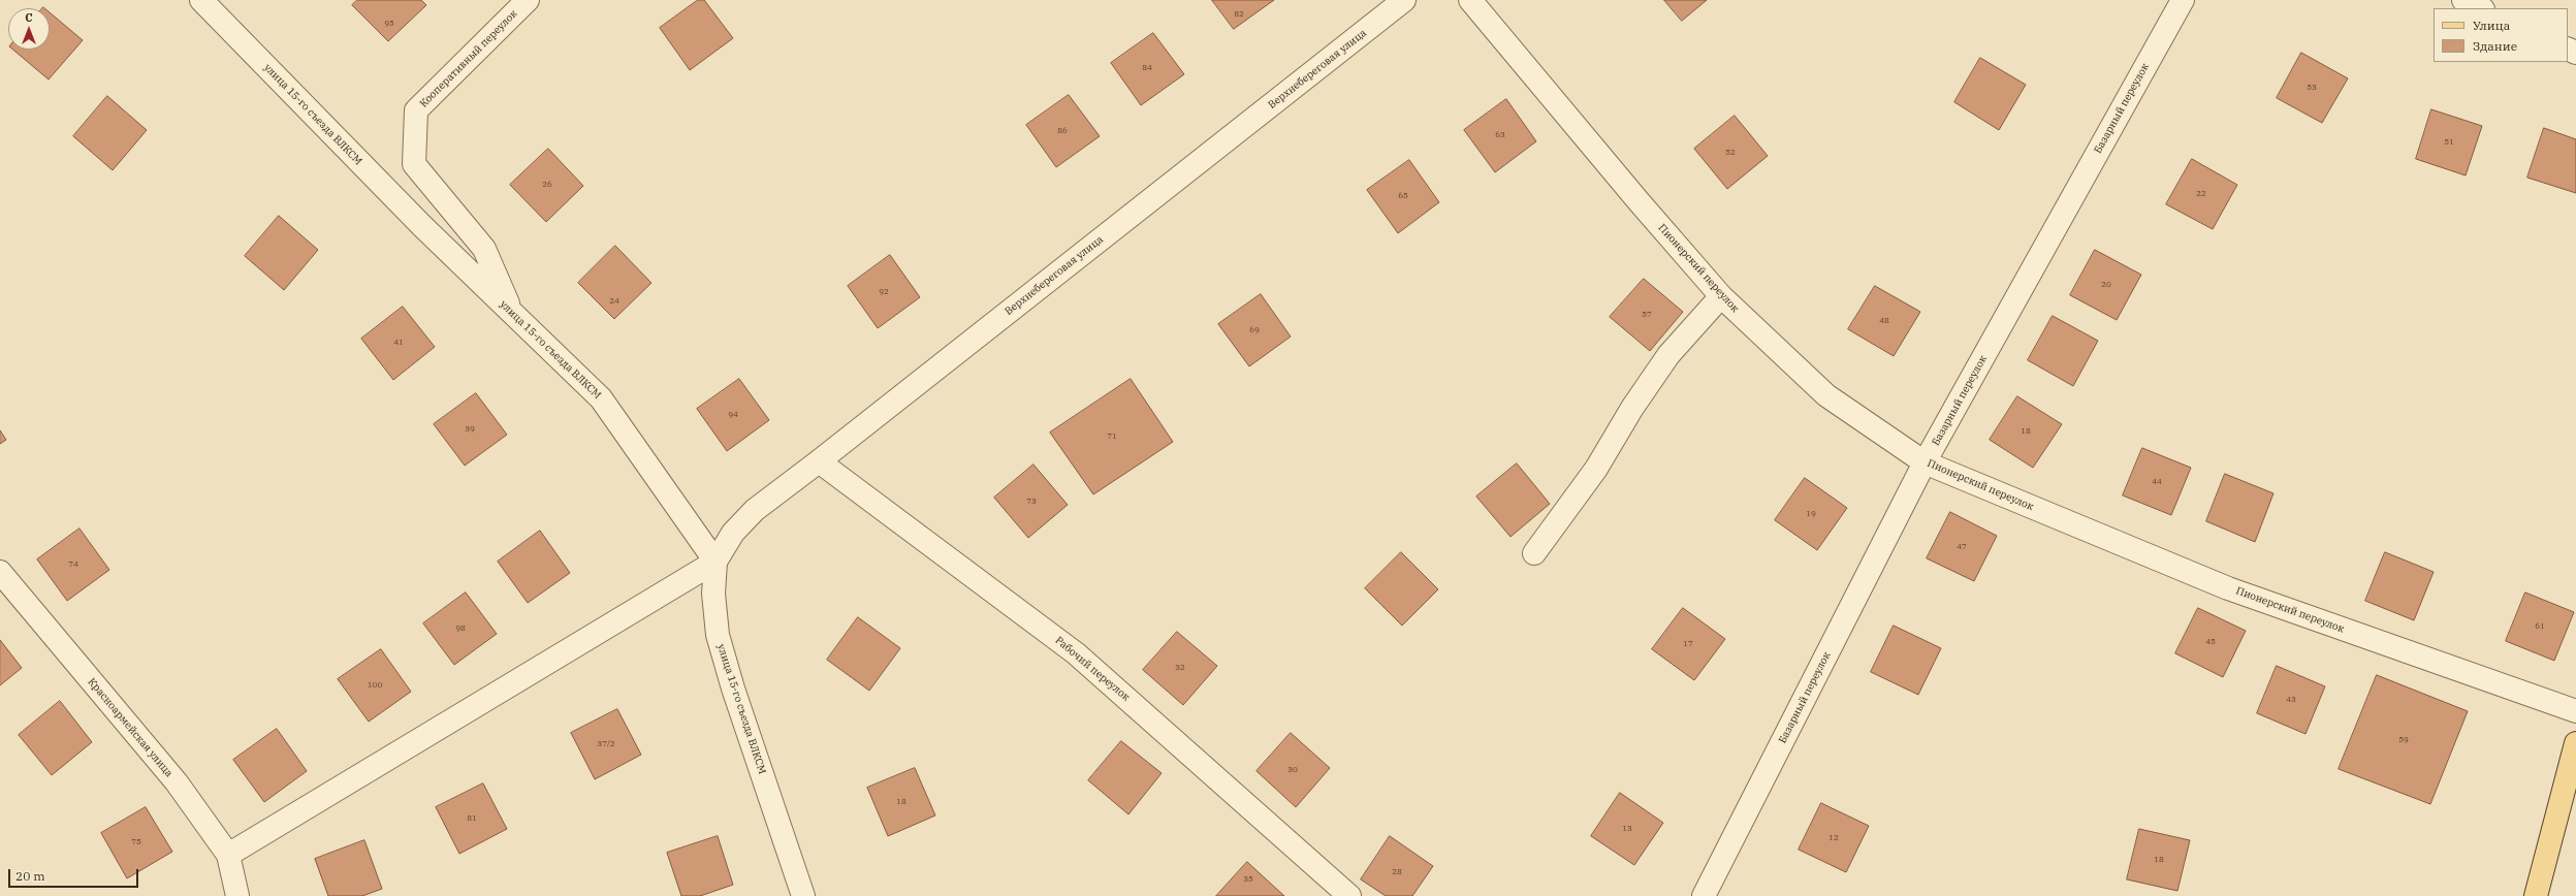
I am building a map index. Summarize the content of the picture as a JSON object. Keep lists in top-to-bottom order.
{
  "streets": {
    "street": [
      "Кооперативный переулок",
      "Верхнебереговая улица",
      "Базарный переулок",
      "улица 15-го съезда ВЛКСМ",
      "Пионерский переулок",
      "Рабочий переулок",
      "Красноармейская улица"
    ]
  },
  "crossings": [
    ["Кооперативный переулок", "улица 15-го съезда ВЛКСМ"],
    ["Верхнебереговая улица", "улица 15-го съезда ВЛКСМ"],
    ["Верхнебереговая улица", "Рабочий переулок"],
    ["Базарный переулок", "Пионерский переулок"]
  ],
  "house_numbers": [
    "82",
    "95",
    "84",
    "53",
    "86",
    "63",
    "51",
    "52",
    "26",
    "22",
    "65",
    "20",
    "92",
    "24",
    "57",
    "48",
    "69",
    "41",
    "94",
    "39",
    "18",
    "71",
    "44",
    "73",
    "19",
    "47",
    "74",
    "61",
    "98",
    "45",
    "17",
    "32",
    "100",
    "43",
    "59",
    "37/2",
    "30",
    "18",
    "81",
    "13",
    "12",
    "75",
    "18",
    "28",
    "35"
  ],
  "legend": ["Улица", "Здание"],
  "scale_bar": "20 m",
  "north": "top"
}
